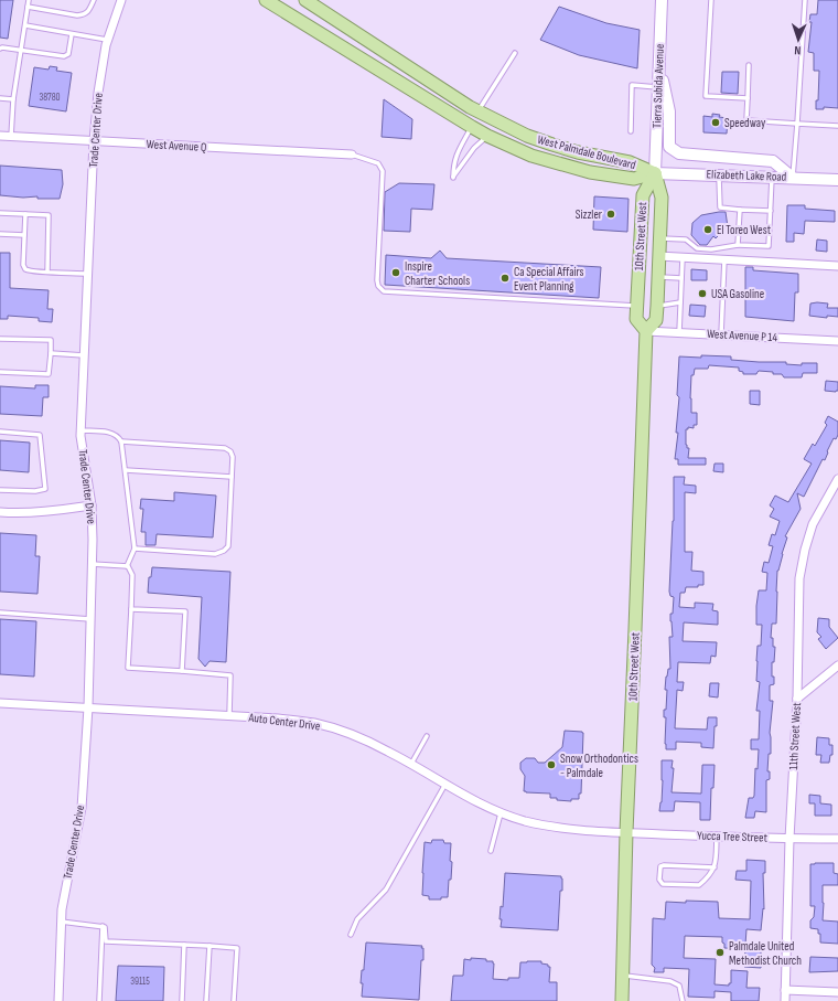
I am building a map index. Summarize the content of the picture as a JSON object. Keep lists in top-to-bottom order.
{
  "streets": {
    "main road": [
      "Tierra Subida Avenue",
      "West Palmdale Boulevard",
      "Elizabeth Lake Road",
      "10th Street West"
    ],
    "street": [
      "Trade Center Drive",
      "West Avenue Q",
      "West Avenue P 14",
      "Auto Center Drive",
      "11th Street West",
      "Yucca Tree Street"
    ]
  },
  "crossings": [
    ["Tierra Subida Avenue", "West Palmdale Boulevard"],
    ["Tierra Subida Avenue", "Elizabeth Lake Road"],
    ["Tierra Subida Avenue", "10th Street West"],
    ["Trade Center Drive", "West Avenue Q"],
    ["Trade Center Drive", "Auto Center Drive"],
    ["West Palmdale Boulevard", "Elizabeth Lake Road"],
    ["West Palmdale Boulevard", "10th Street West"],
    ["Elizabeth Lake Road", "10th Street West"],
    ["10th Street West", "West Avenue P 14"],
    ["10th Street West", "Auto Center Drive"],
    ["10th Street West", "Yucca Tree Street"],
    ["Auto Center Drive", "Yucca Tree Street"],
    ["11th Street West", "Yucca Tree Street"]
  ],
  "places": [
    "Speedway",
    "Sizzler",
    "El Toreo West",
    "Inspire Charter Schools",
    "Ca Special Affairs Event Planning",
    "USA Gasoline",
    "Snow Orthodontics - Palmdale",
    "Palmdale United Methodist Church"
  ],
  "house_numbers": ["38780", "39115"],
  "north": "bottom"
}
